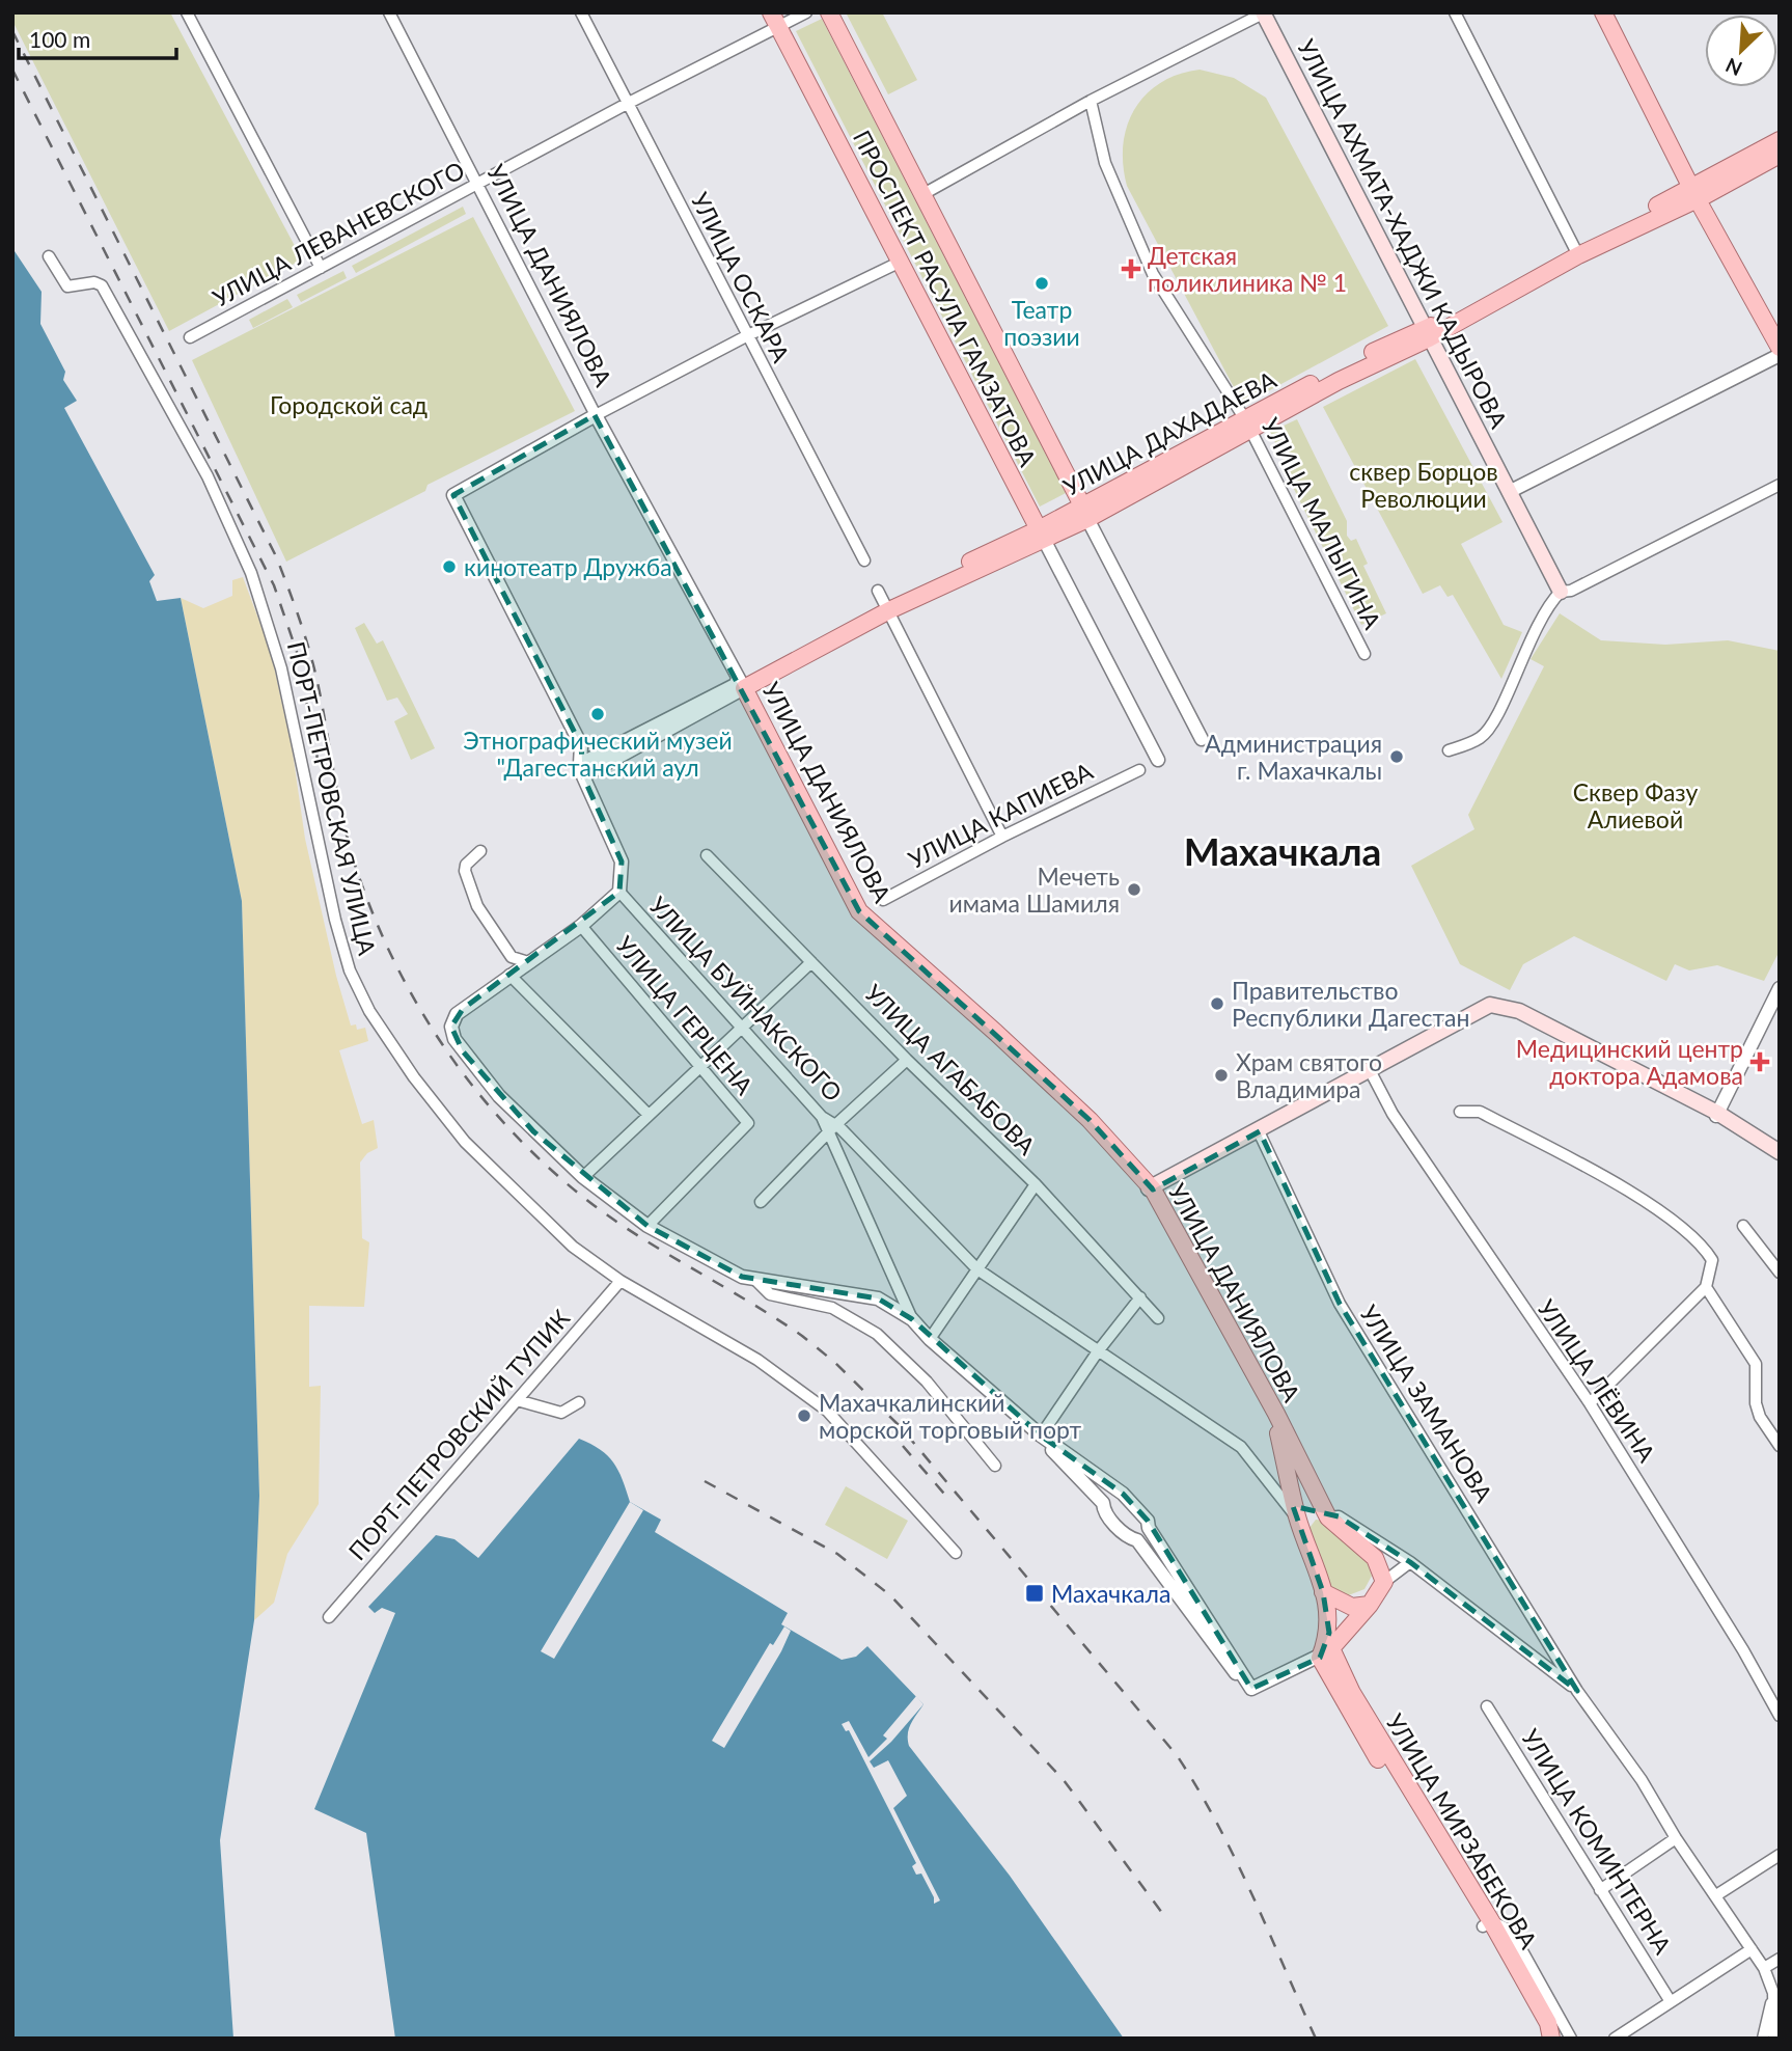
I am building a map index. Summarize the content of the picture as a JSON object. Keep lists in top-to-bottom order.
{
  "streets": {
    "main road": [
      "УЛИЦА АХМАТА-ХАДЖИ КАДЫРОВА",
      "УЛИЦА ДАНИЯЛОВА",
      "ПРОСПЕКТ РАСУЛА ГАМЗАТОВА",
      "УЛИЦА ДАХАДАЕВА",
      "УЛИЦА МИРЗАБЕКОВА"
    ],
    "street": [
      "УЛИЦА ЛЕВАНЕВСКОГО",
      "УЛИЦА ОСКАРА",
      "УЛИЦА МАЛЫГИНА",
      "ПОРТ-ПЕТРОВСКАЯ УЛИЦА",
      "УЛИЦА КАПИЕВА",
      "УЛИЦА БУЙНАКСКОГО",
      "УЛИЦА ГЕРЦЕНА",
      "УЛИЦА АГАБАБОВА",
      "УЛИЦА ЛЁВИНА",
      "УЛИЦА ЗАМАНОВА",
      "ПОРТ-ПЕТРОВСКИЙ ТУПИК",
      "УЛИЦА КОМИНТЕРНА"
    ]
  },
  "crossings": [
    ["УЛИЦА ЛЕВАНЕВСКОГО", "УЛИЦА ДАНИЯЛОВА"],
    ["УЛИЦА ЛЕВАНЕВСКОГО", "УЛИЦА ОСКАРА"],
    ["УЛИЦА ЛЕВАНЕВСКОГО", "ПРОСПЕКТ РАСУЛА ГАМЗАТОВА"],
    ["УЛИЦА АХМАТА-ХАДЖИ КАДЫРОВА", "УЛИЦА ДАХАДАЕВА"],
    ["УЛИЦА ДАНИЯЛОВА", "УЛИЦА ДАХАДАЕВА"],
    ["УЛИЦА ДАНИЯЛОВА", "УЛИЦА БУЙНАКСКОГО"],
    ["УЛИЦА ДАНИЯЛОВА", "УЛИЦА ЗАМАНОВА"],
    ["УЛИЦА ДАНИЯЛОВА", "УЛИЦА МИРЗАБЕКОВА"],
    ["ПРОСПЕКТ РАСУЛА ГАМЗАТОВА", "УЛИЦА ДАХАДАЕВА"],
    ["УЛИЦА ДАХАДАЕВА", "УЛИЦА МАЛЫГИНА"],
    ["УЛИЦА ДАХАДАЕВА", "УЛИЦА БУЙНАКСКОГО"],
    ["ПОРТ-ПЕТРОВСКАЯ УЛИЦА", "ПОРТ-ПЕТРОВСКИЙ ТУПИК"]
  ],
  "districts": ["Махачкала"],
  "parks": ["Городской сад", "сквер Борцов Революции", "Сквер Фазу Алиевой"],
  "places": {
    "health": ["Детская поликлиника № 1", "Медицинский центр доктора Адамова"],
    "other": [
      "Театр поэзии",
      "кинотеатр Дружба",
      "Этнографический музей \"Дагестанский аул",
      "Администрация г. Махачкалы",
      "Мечеть имама Шамиля",
      "Правительство Республики Дагестан",
      "Храм святого Владимира",
      "Махачкалинский морской торговый порт"
    ],
    "transit": ["Махачкала"]
  },
  "scale_bar": "100 m",
  "north": "bottom left"
}
